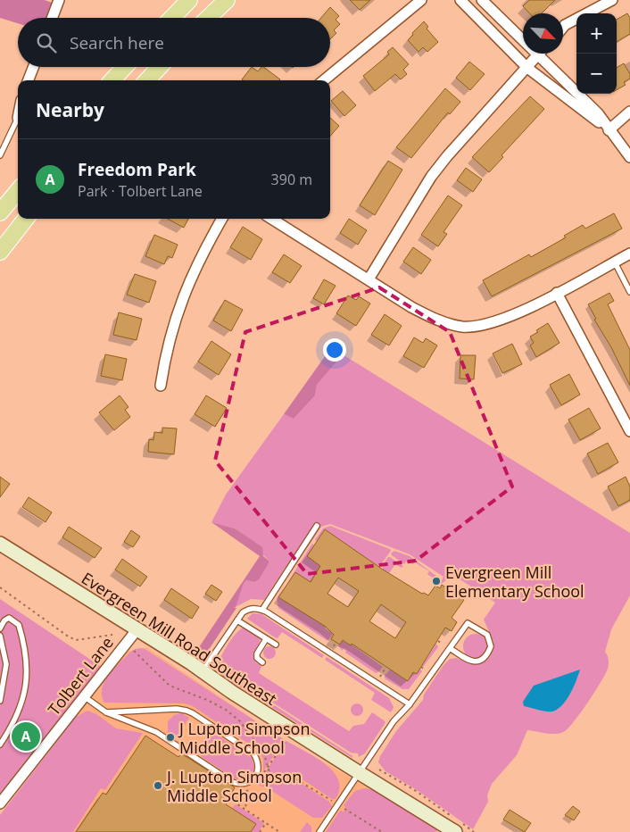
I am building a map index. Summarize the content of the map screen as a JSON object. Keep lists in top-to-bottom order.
{
  "streets": {
    "main road": ["Evergreen Mill Road Southeast"],
    "street": ["Tolbert Lane"]
  },
  "crossings": [
    ["Evergreen Mill Road Southeast", "Tolbert Lane"]
  ],
  "places": ["Evergreen Mill Elementary School", "J Lupton Simpson Middle School", "J. Lupton Simpson Middle School"],
  "north": "bottom right",
  "page": {
    "map_buttons": ["+", "−"],
    "search": "Search here",
    "heading": "Nearby",
    "list": [
      {
        "mark": "A",
        "name": "Freedom Park",
        "note": "Park · Tolbert Lane",
        "value": "390 m"
      }
    ],
    "pins": "A"
  }
}
